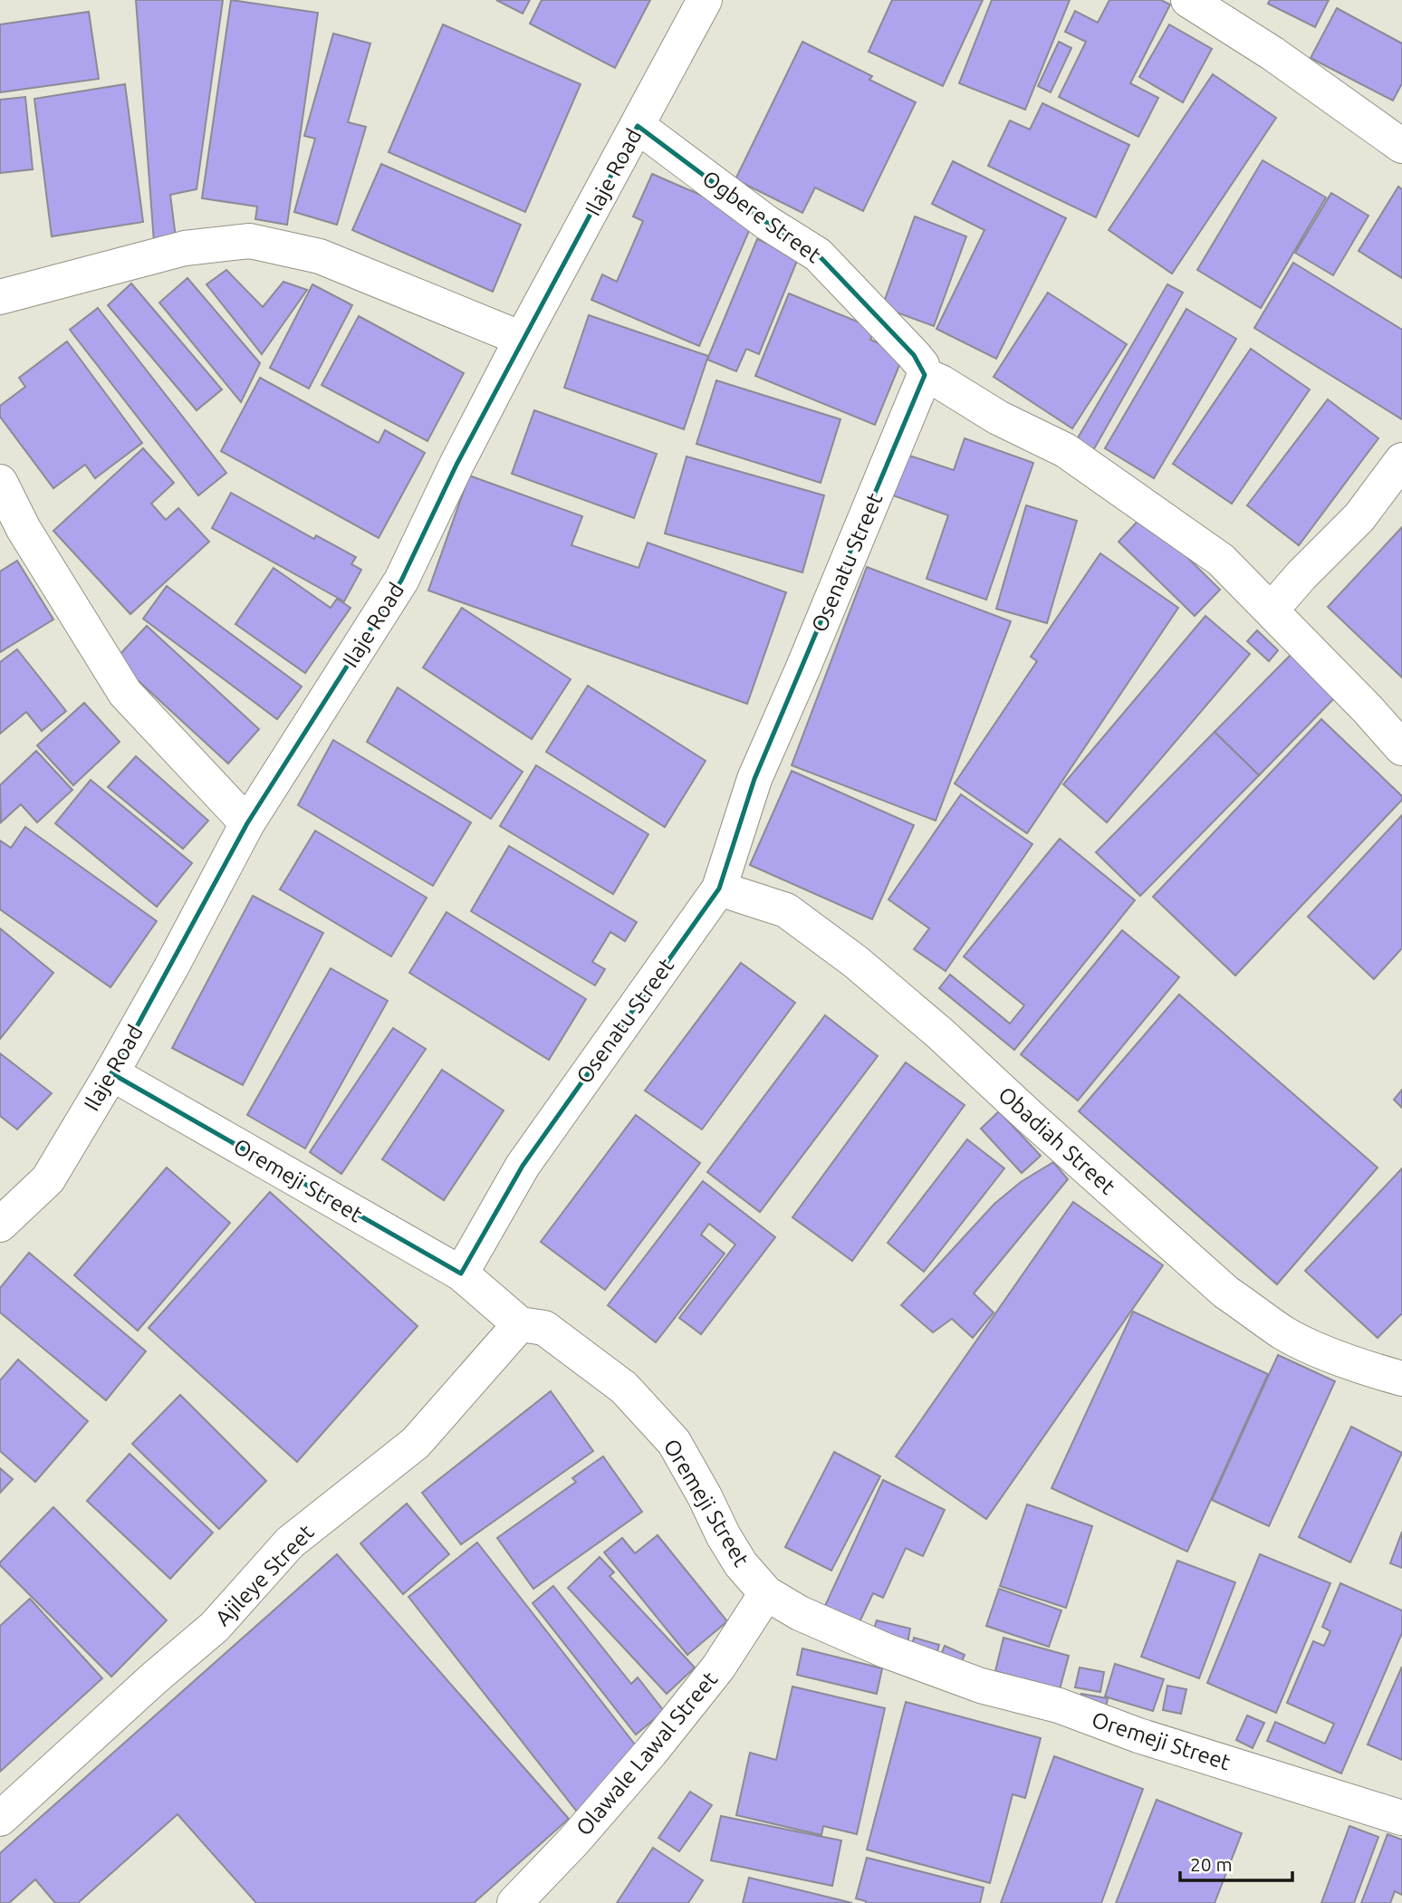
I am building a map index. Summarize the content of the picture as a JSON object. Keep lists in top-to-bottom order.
{
  "streets": {
    "street": [
      "Ilaje Road",
      "Ogbere Street",
      "Osenatu Street",
      "Obadiah Street",
      "Oremeji Street",
      "Ajileye Street",
      "Olawale Lawal Street"
    ]
  },
  "crossings": [
    ["Ilaje Road", "Ogbere Street"],
    ["Ilaje Road", "Oremeji Street"],
    ["Ogbere Street", "Osenatu Street"],
    ["Osenatu Street", "Obadiah Street"],
    ["Osenatu Street", "Oremeji Street"],
    ["Oremeji Street", "Ajileye Street"],
    ["Oremeji Street", "Olawale Lawal Street"]
  ],
  "scale_bar": "20 m"
}
